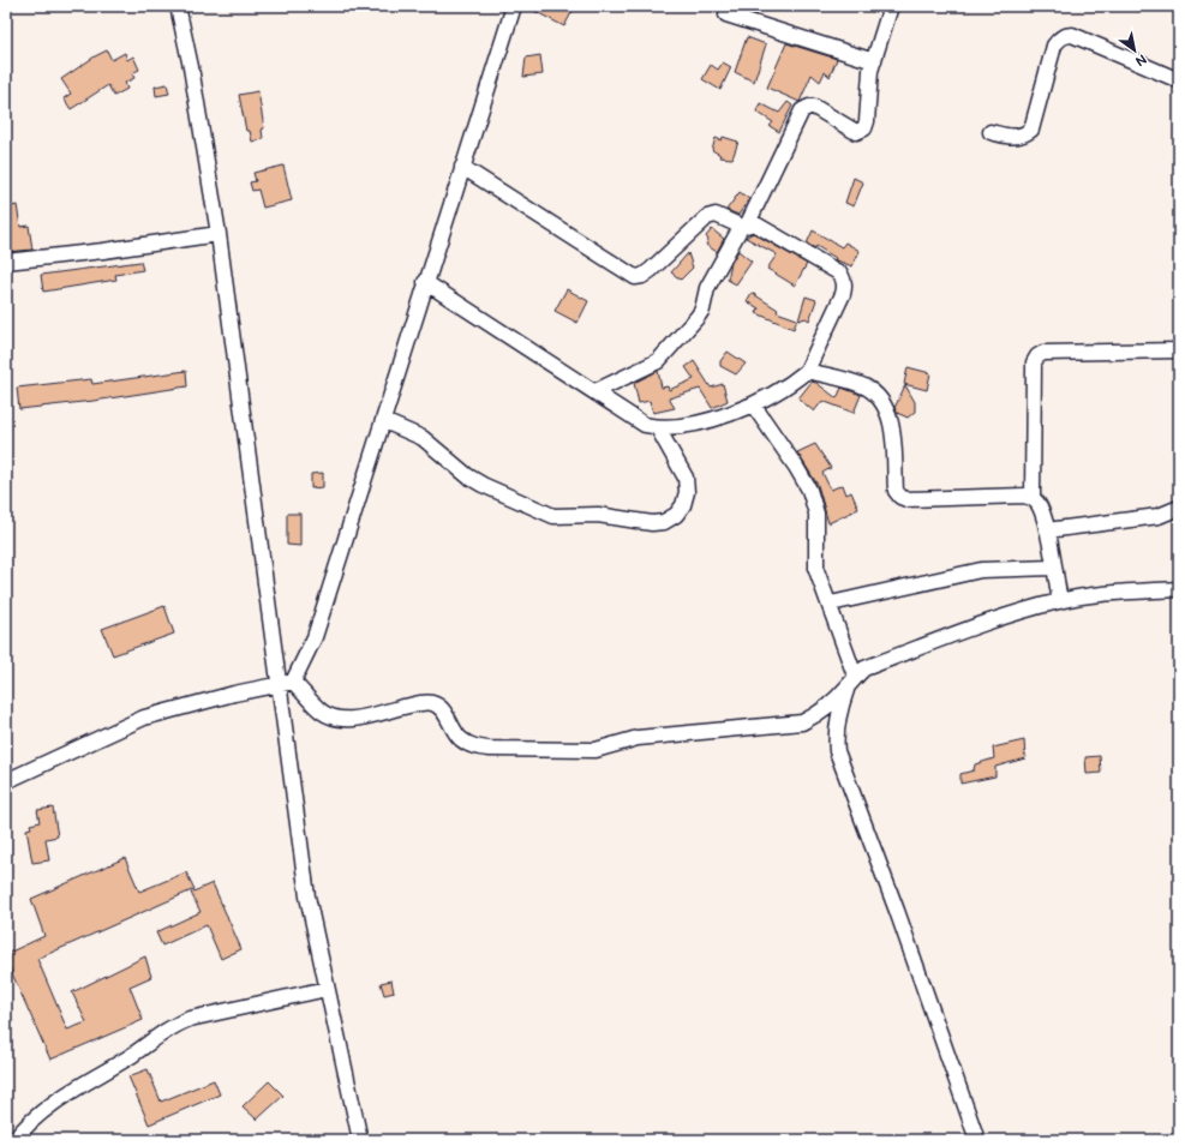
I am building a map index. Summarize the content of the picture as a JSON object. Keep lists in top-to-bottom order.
{
  "north": "bottom right"
}
